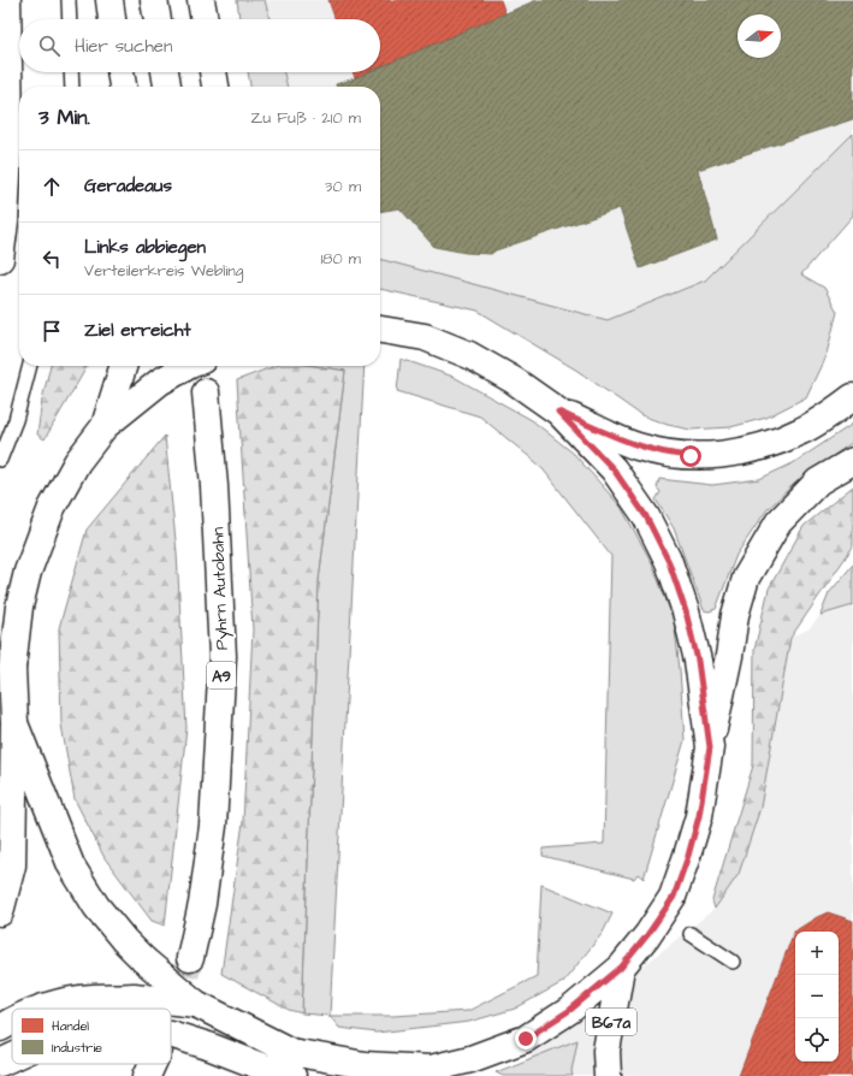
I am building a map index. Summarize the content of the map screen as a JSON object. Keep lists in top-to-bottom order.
{
  "streets": {
    "main road": ["Pyhrn Autobahn", "A9", "B67a"]
  },
  "legend": ["Handel", "Industrie"],
  "north": "right",
  "page": {
    "search": "Hier suchen",
    "heading": ["3 Min.", "Zu Fuß · 210 m"],
    "list": [
      ["Geradeaus", "30 m"],
      ["Links abbiegen", "Verteilerkreis Webling", "180 m"],
      "Ziel erreicht"
    ],
    "map_buttons": ["+", "−"]
  }
}
